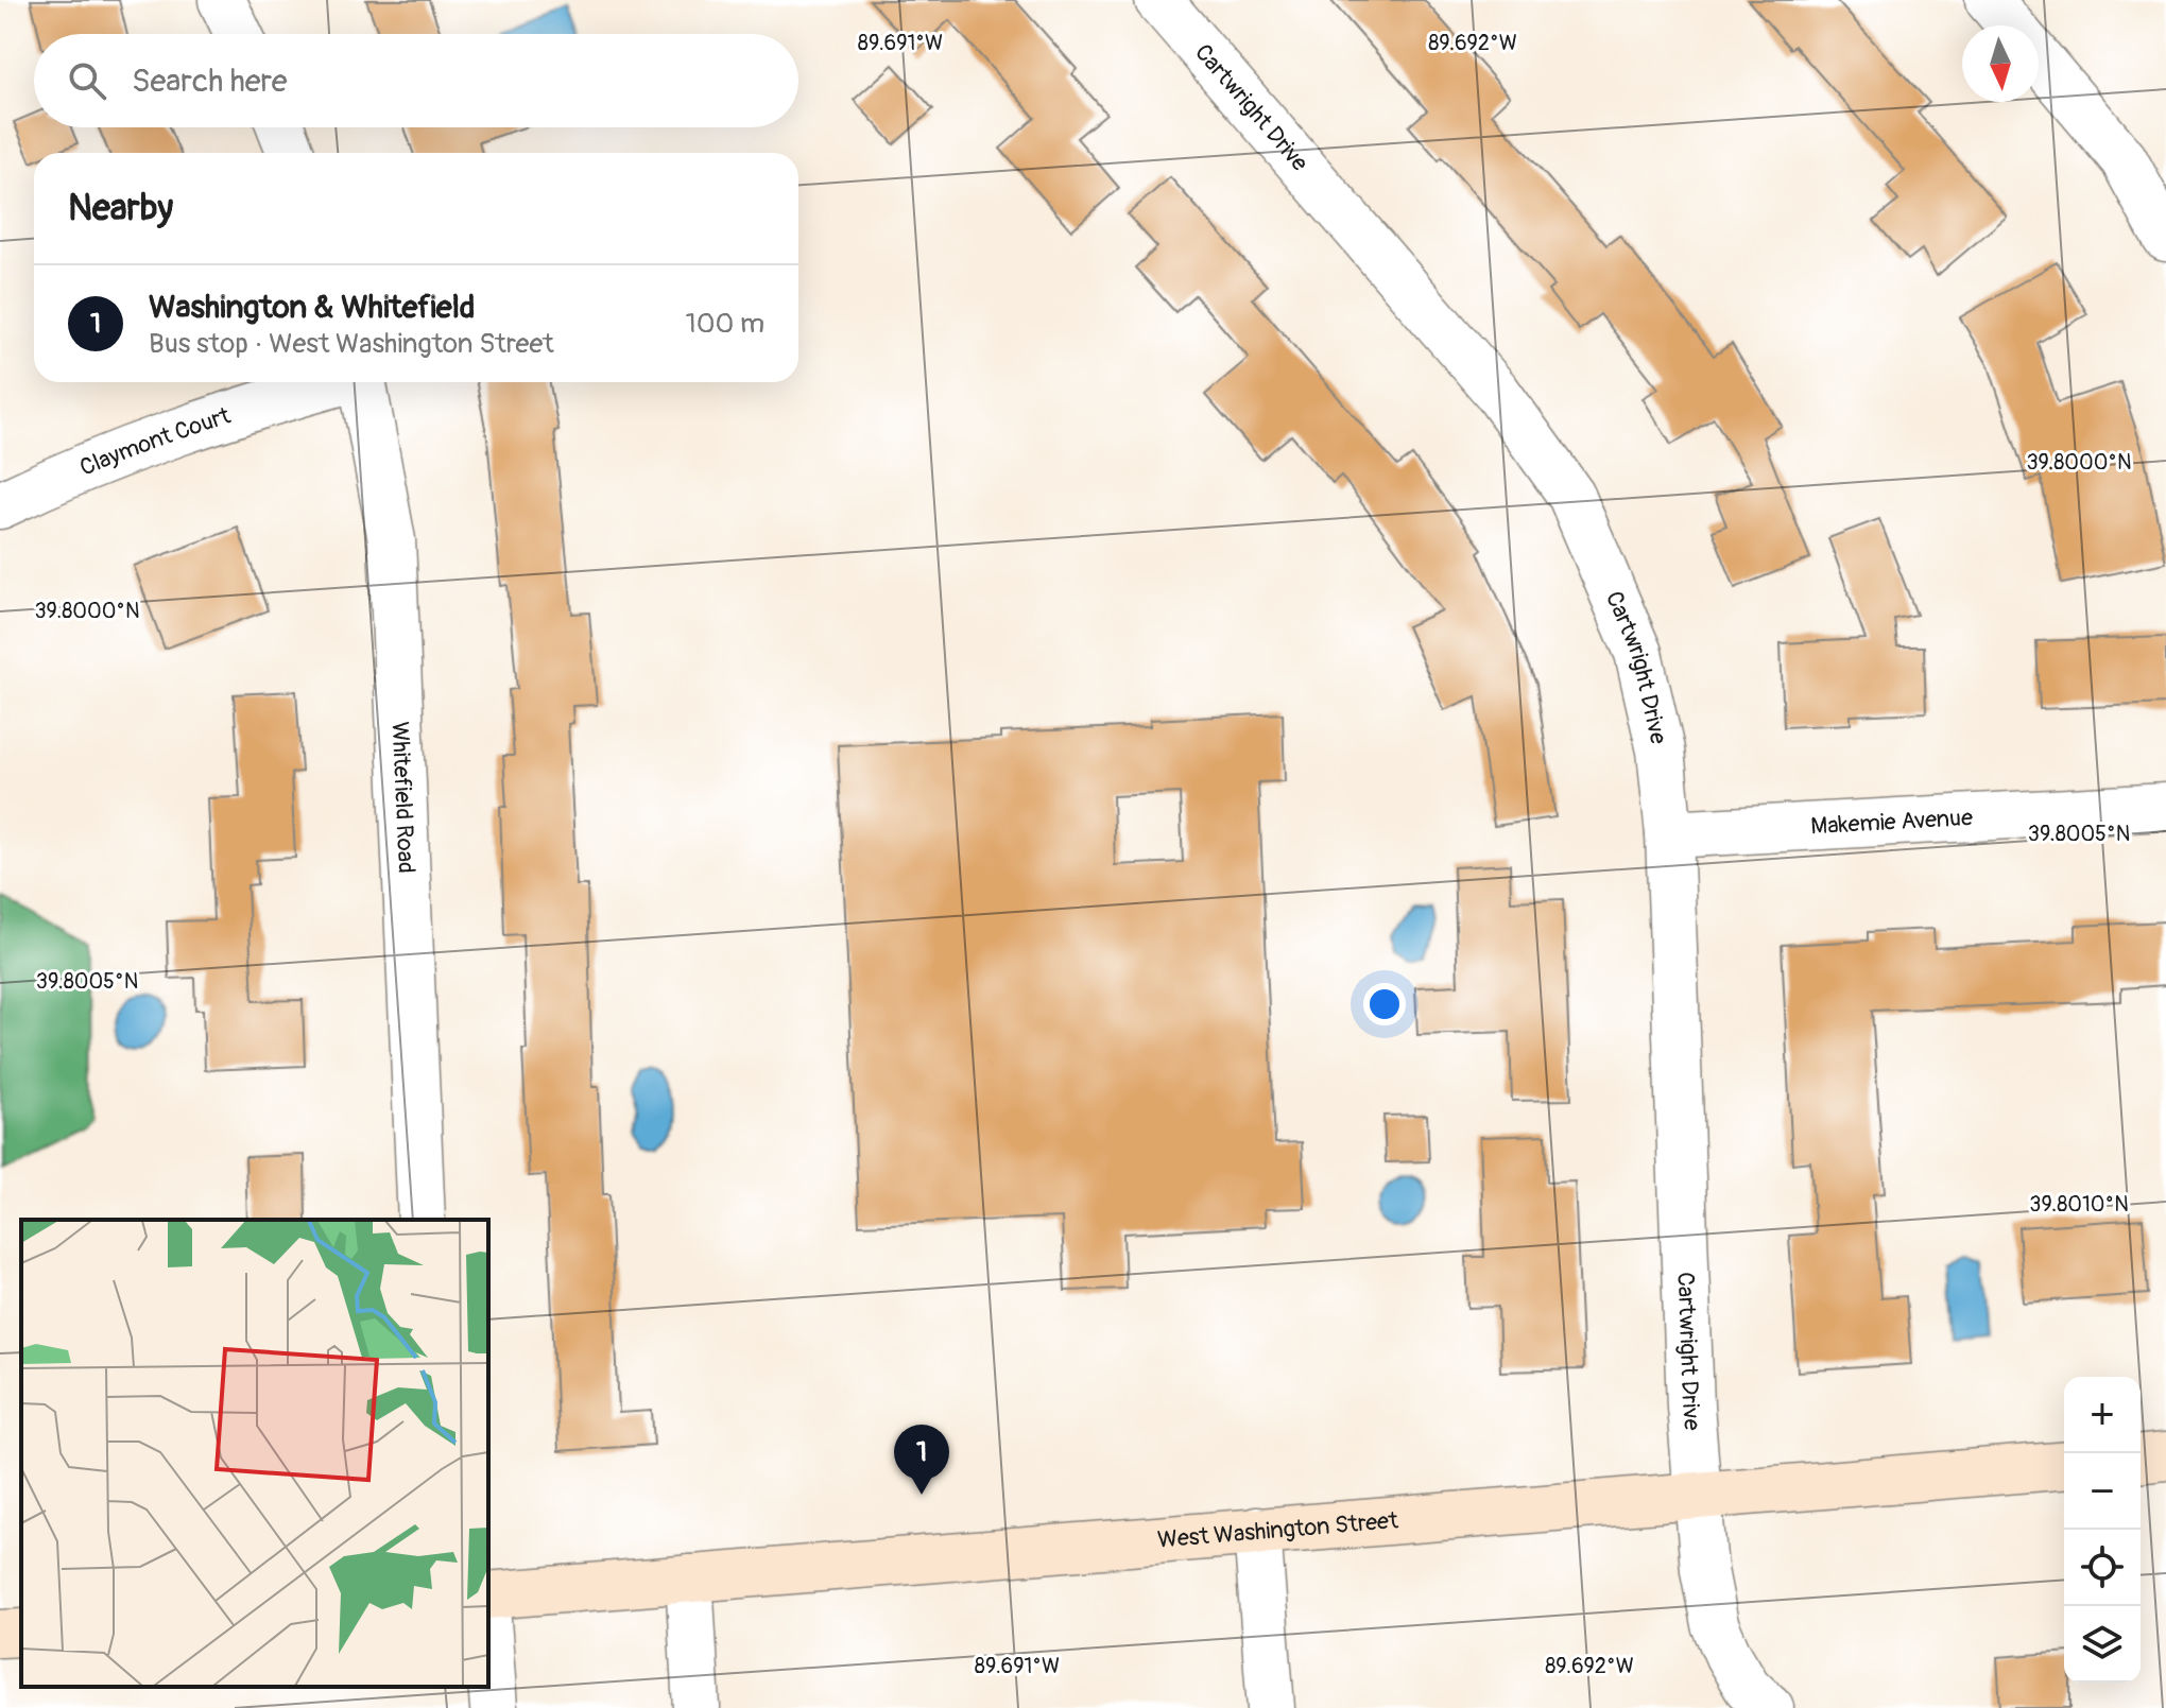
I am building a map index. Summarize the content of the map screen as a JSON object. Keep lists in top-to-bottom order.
{
  "streets": {
    "street": [
      "Cartwright Drive",
      "Claymont Court",
      "Whitefield Road",
      "Makemie Avenue",
      "West Washington Street"
    ]
  },
  "crossings": [
    ["Cartwright Drive", "Makemie Avenue"],
    ["Cartwright Drive", "West Washington Street"]
  ],
  "north": "bottom",
  "page": {
    "search": "Search here",
    "heading": "Nearby",
    "list": [
      {
        "mark": "1",
        "name": "Washington & Whitefield",
        "note": "Bus stop · West Washington Street",
        "value": "100 m"
      }
    ],
    "map_buttons": ["+", "−"],
    "pins": "1"
  },
  "coordinates": [
    "89.691°W",
    "89.692°W",
    "39.8000°N",
    "39.8005°N",
    "39.8010°N"
  ]
}
